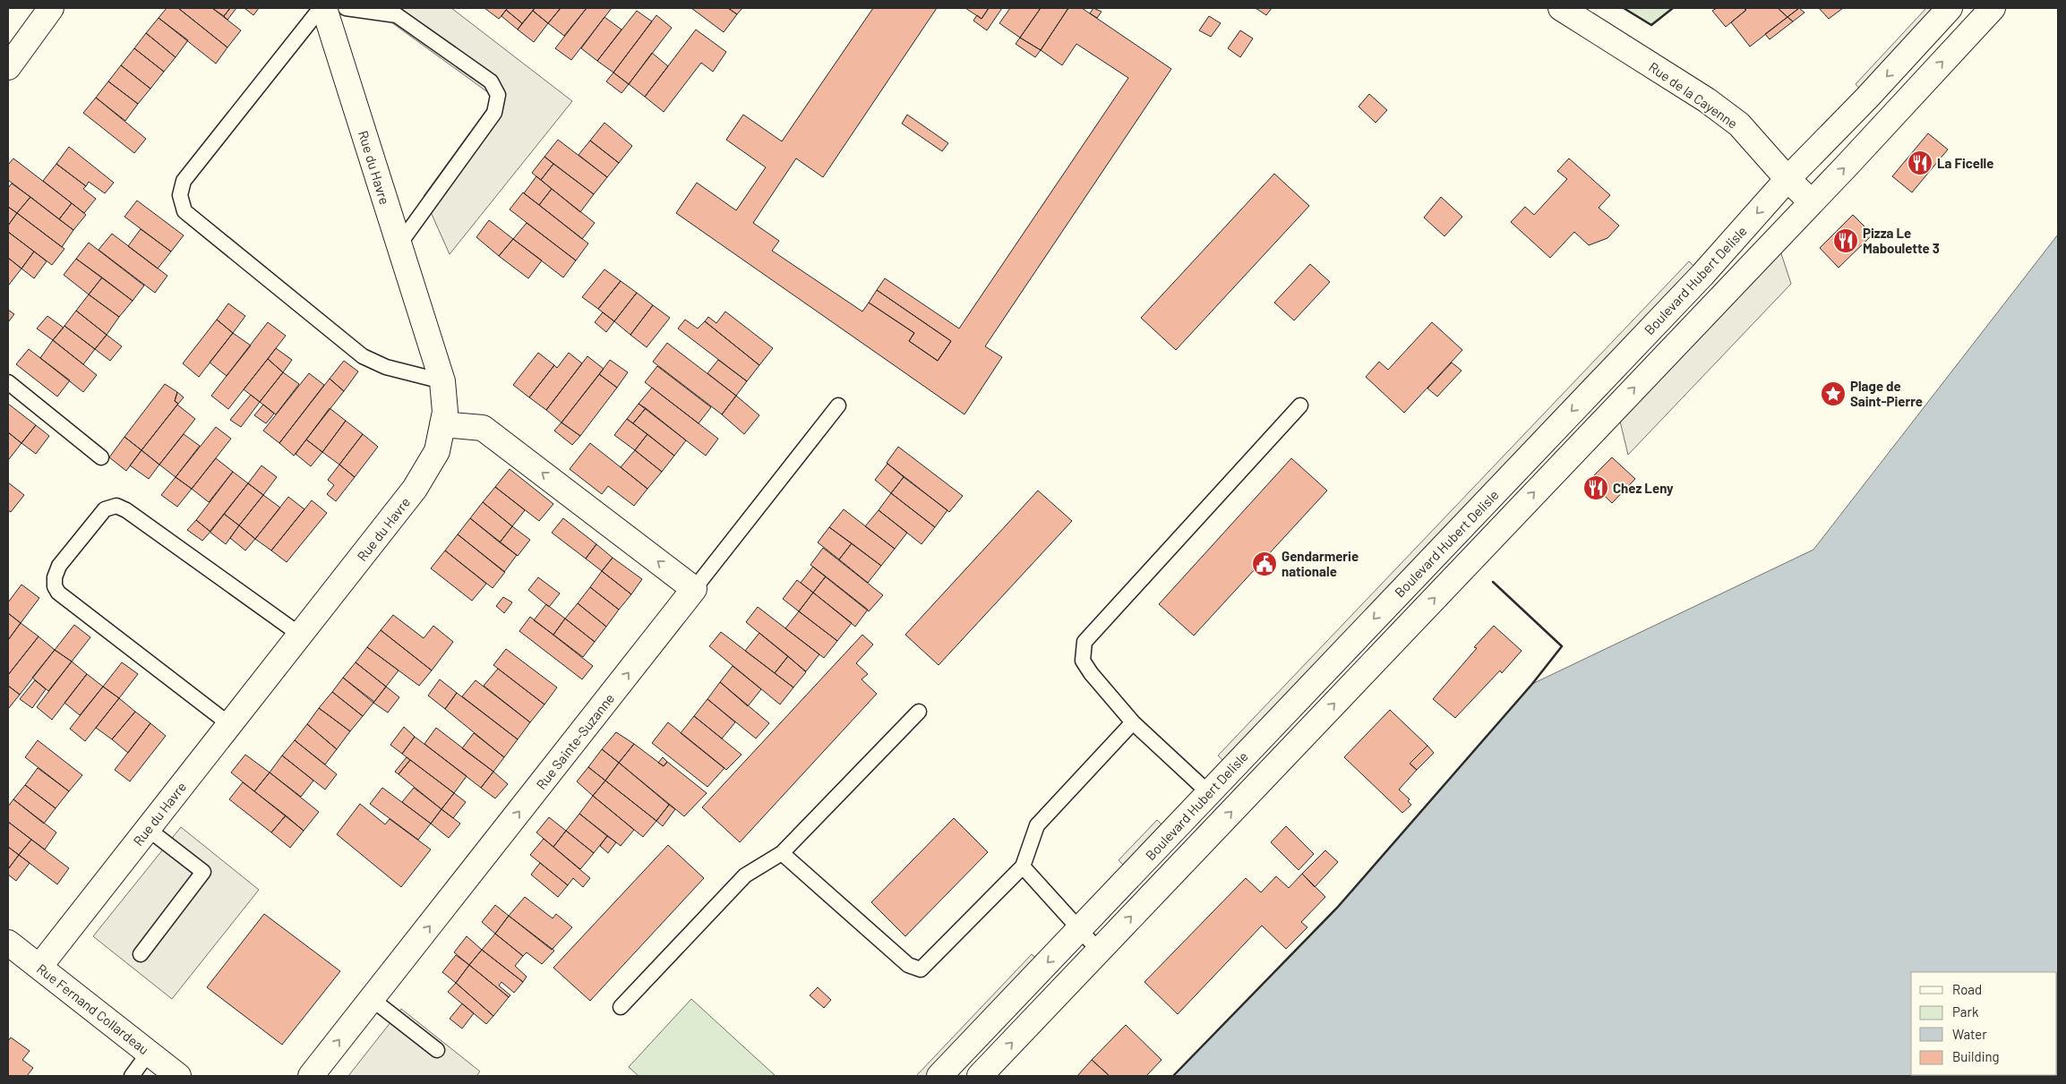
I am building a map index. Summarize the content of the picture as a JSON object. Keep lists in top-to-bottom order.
{
  "streets": {
    "main road": [
      "Rue de la Cayenne",
      "Rue du Havre",
      "Boulevard Hubert Delisle",
      "Rue Sainte-Suzanne",
      "Rue Fernand Collardeau"
    ]
  },
  "crossings": [
    ["Rue de la Cayenne", "Boulevard Hubert Delisle"],
    ["Rue du Havre", "Rue Fernand Collardeau"]
  ],
  "places": {
    "restaurant": ["La Ficelle", "Pizza Le Maboulette 3", "Chez Leny"],
    "place": ["Plage de Saint-Pierre"],
    "public building": ["Gendarmerie nationale"]
  },
  "legend": [
    "Road",
    "Park",
    "Water",
    "Building"
  ]
}
